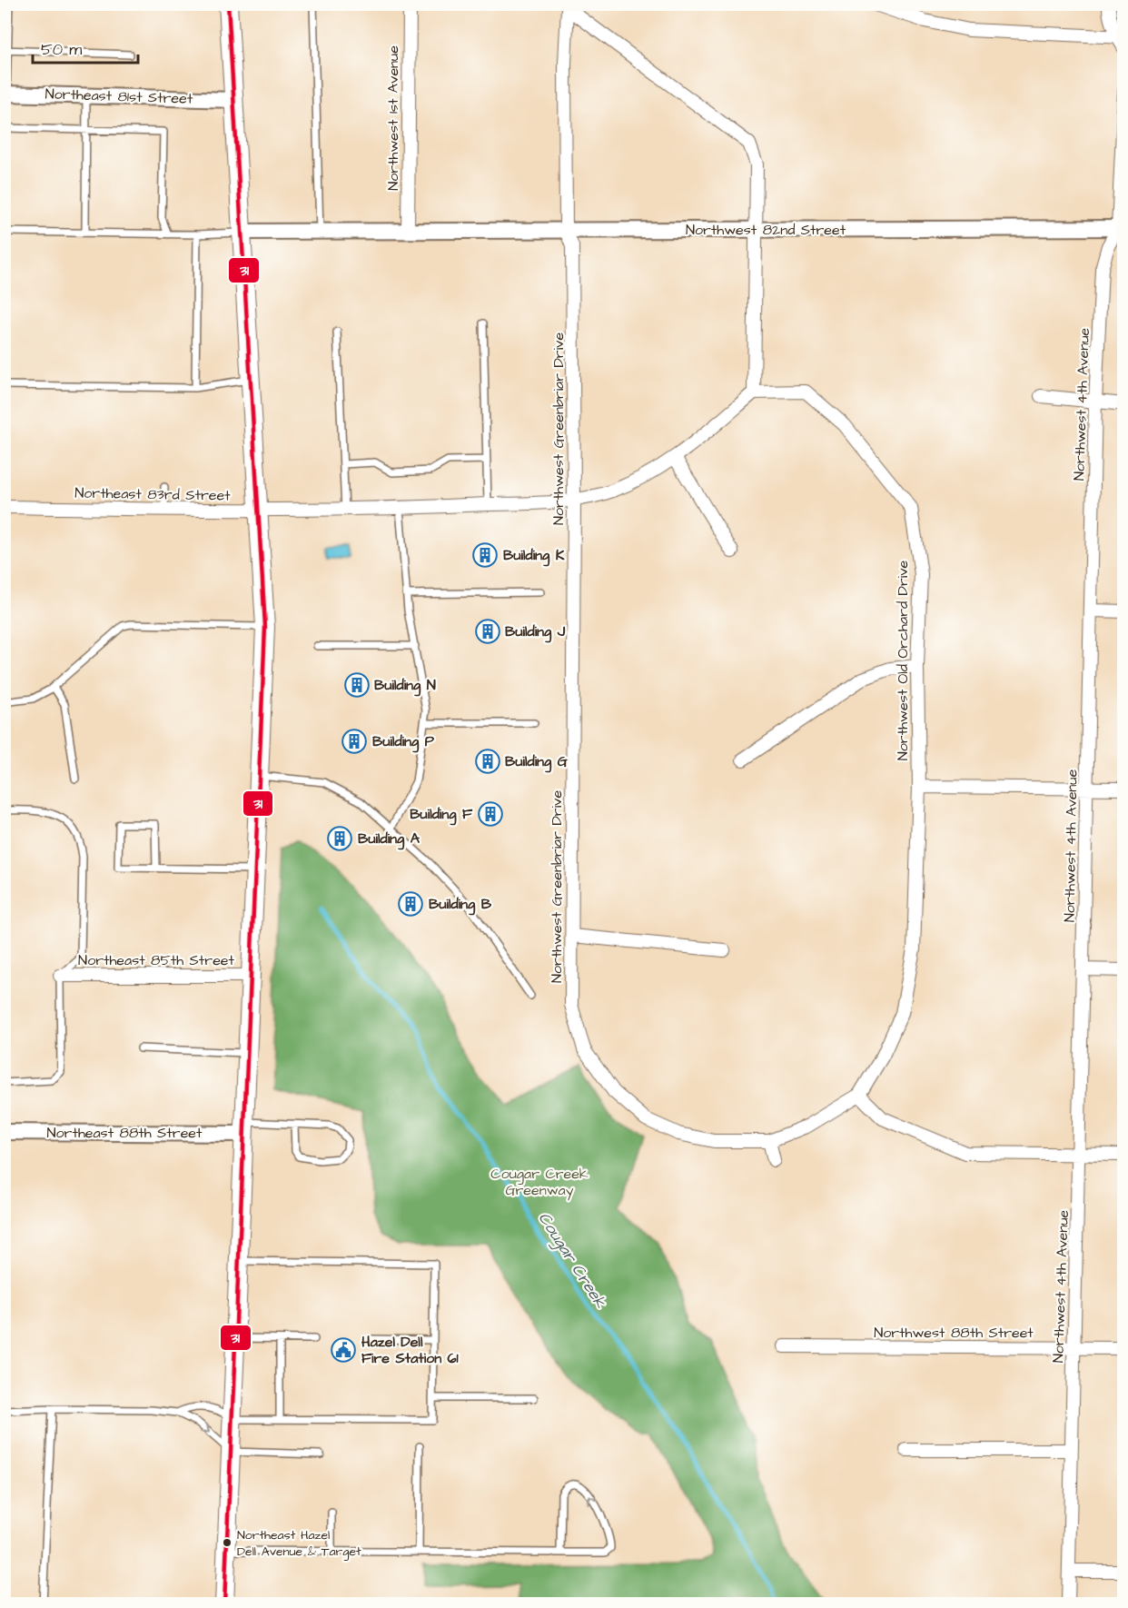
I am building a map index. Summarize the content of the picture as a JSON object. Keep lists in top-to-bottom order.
{
  "streets": {
    "street": [
      "Northeast 81st Street",
      "Northwest 1st Avenue",
      "Northwest 82nd Street",
      "Northwest 4th Avenue",
      "Northwest Greenbriar Drive",
      "Northeast 83rd Street",
      "Northwest Old Orchard Drive",
      "Northeast 85th Street",
      "Northeast 88th Street",
      "Northwest 88th Street"
    ]
  },
  "crossings": [
    ["Northwest 1st Avenue", "Northwest 82nd Street"],
    ["Northwest 82nd Street", "Northwest 4th Avenue"],
    ["Northwest 82nd Street", "Northwest Greenbriar Drive"],
    ["Northwest 4th Avenue", "Northwest 88th Street"],
    ["Northwest Greenbriar Drive", "Northeast 83rd Street"],
    ["Northwest Greenbriar Drive", "Northwest Old Orchard Drive"],
    ["Northeast 83rd Street", "Northwest Old Orchard Drive"]
  ],
  "water": ["Cougar Creek"],
  "parks": ["Cougar Creek Greenway"],
  "places": {
    "building": [
      "Building K",
      "Building J",
      "Building N",
      "Building P",
      "Building G",
      "Building F",
      "Building A",
      "Building B"
    ],
    "public building": ["Hazel Dell Fire Station 61"],
    "other": ["Northeast Hazel Dell Avenue & Target"]
  },
  "lines": ["transit line 31"],
  "scale_bar": "50 m"
}
